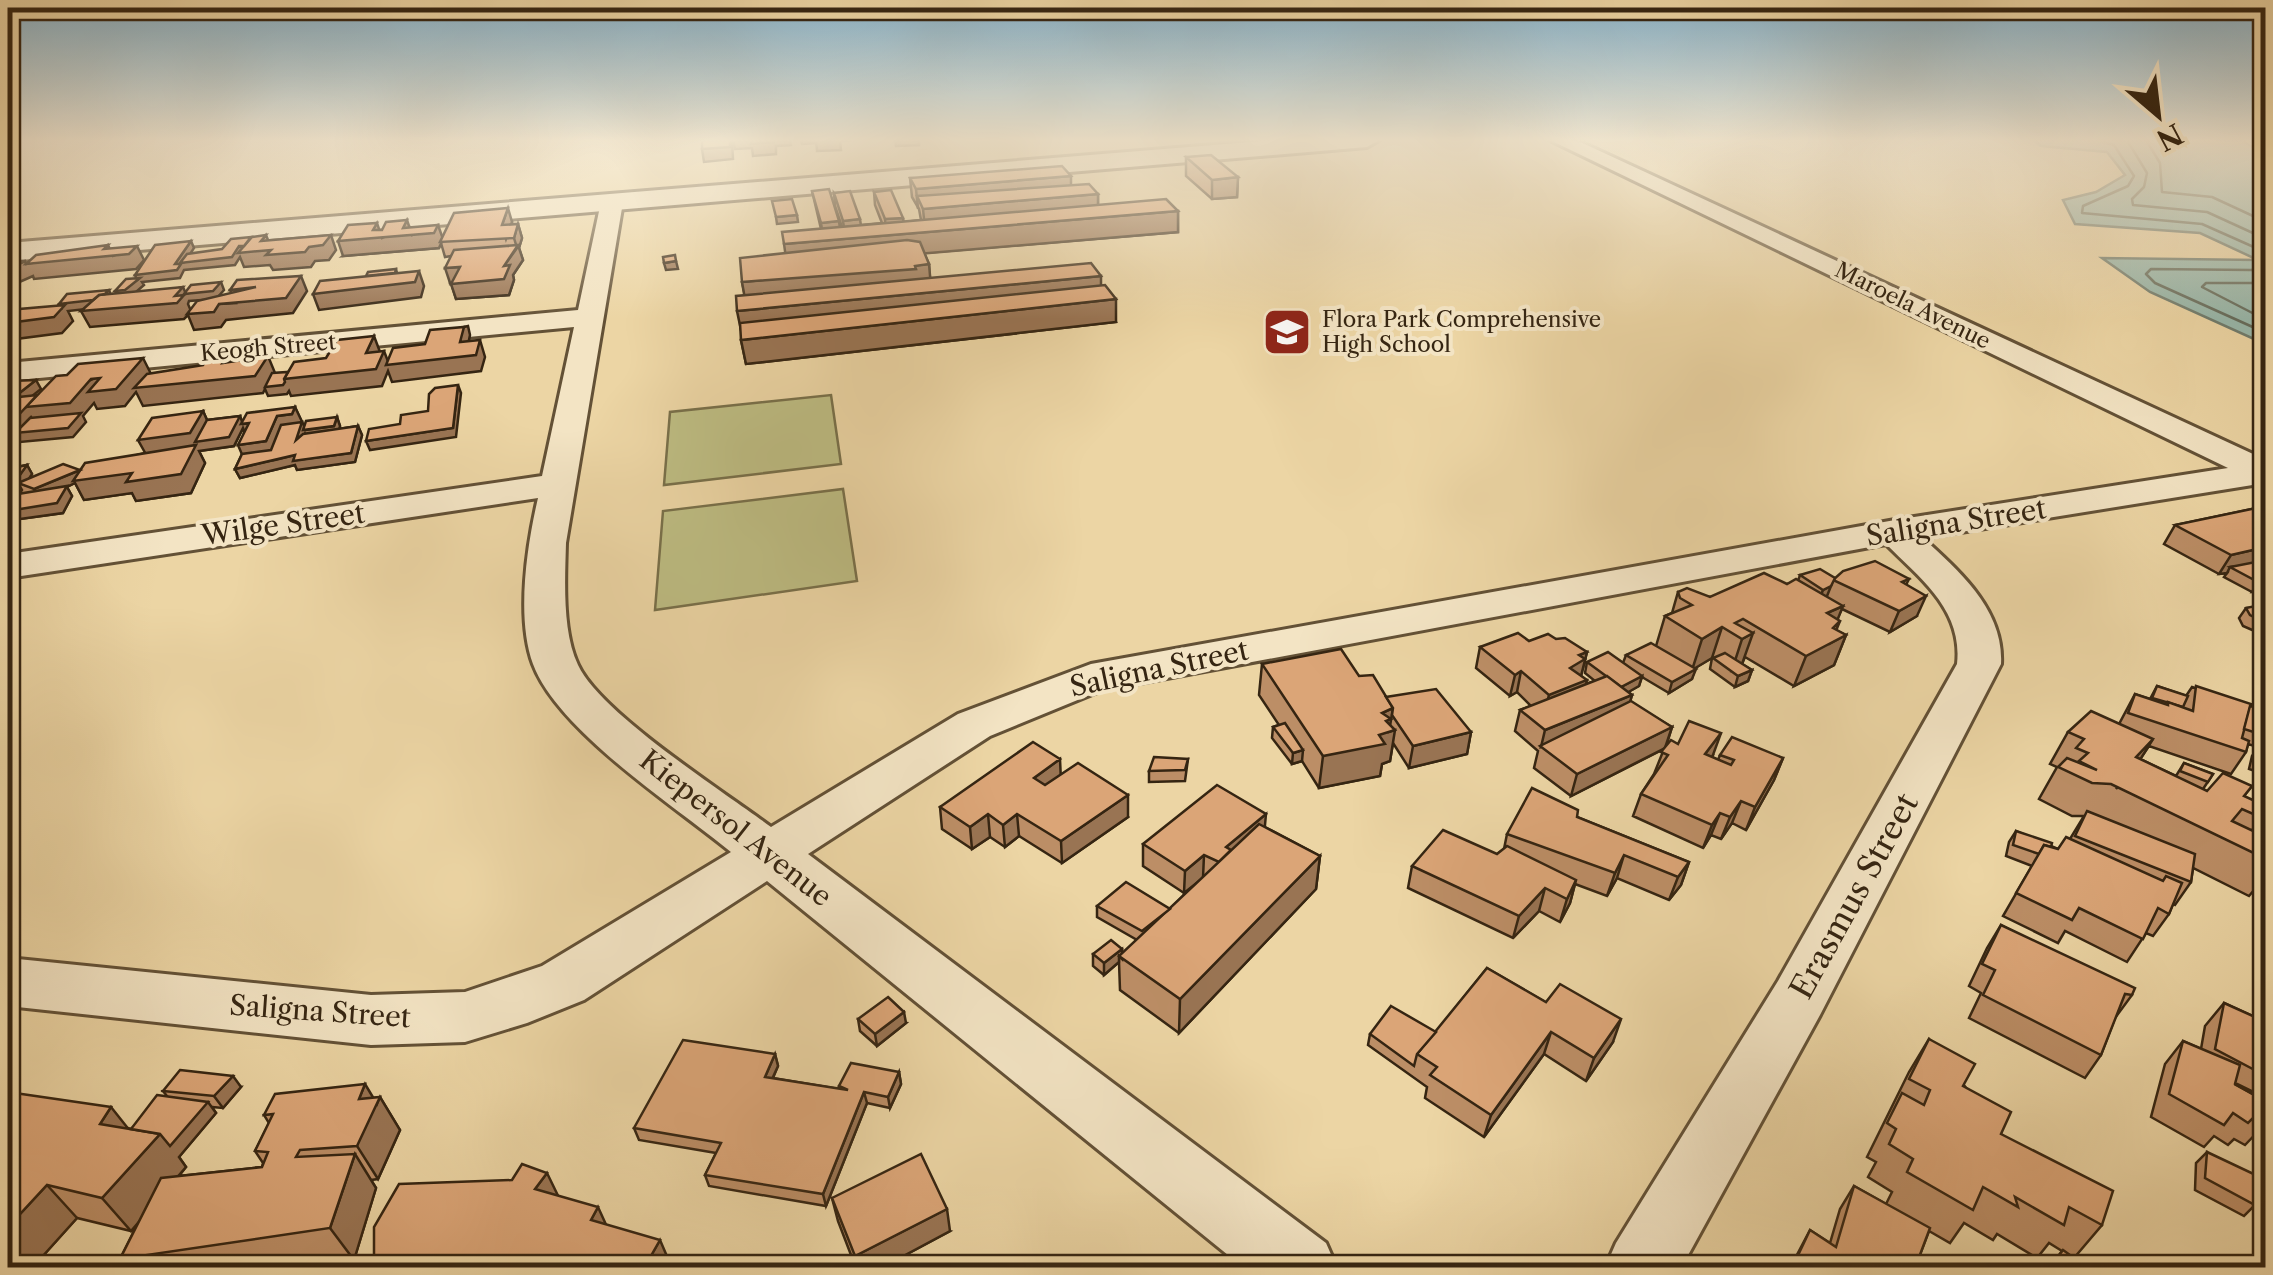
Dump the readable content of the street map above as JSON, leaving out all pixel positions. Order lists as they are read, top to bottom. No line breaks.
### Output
{"streets":{"street":["Maroela Avenue","Keogh Street","Saligna Street","Wilge Street","Kiepersol Avenue","Erasmus Street"]},"crossings":[["Maroela Avenue","Saligna Street"],["Keogh Street","Kiepersol Avenue"],["Saligna Street","Kiepersol Avenue"],["Saligna Street","Erasmus Street"],["Wilge Street","Kiepersol Avenue"]],"places":{"school or university":["Flora Park Comprehensive High School"]},"north":"bottom right"}
